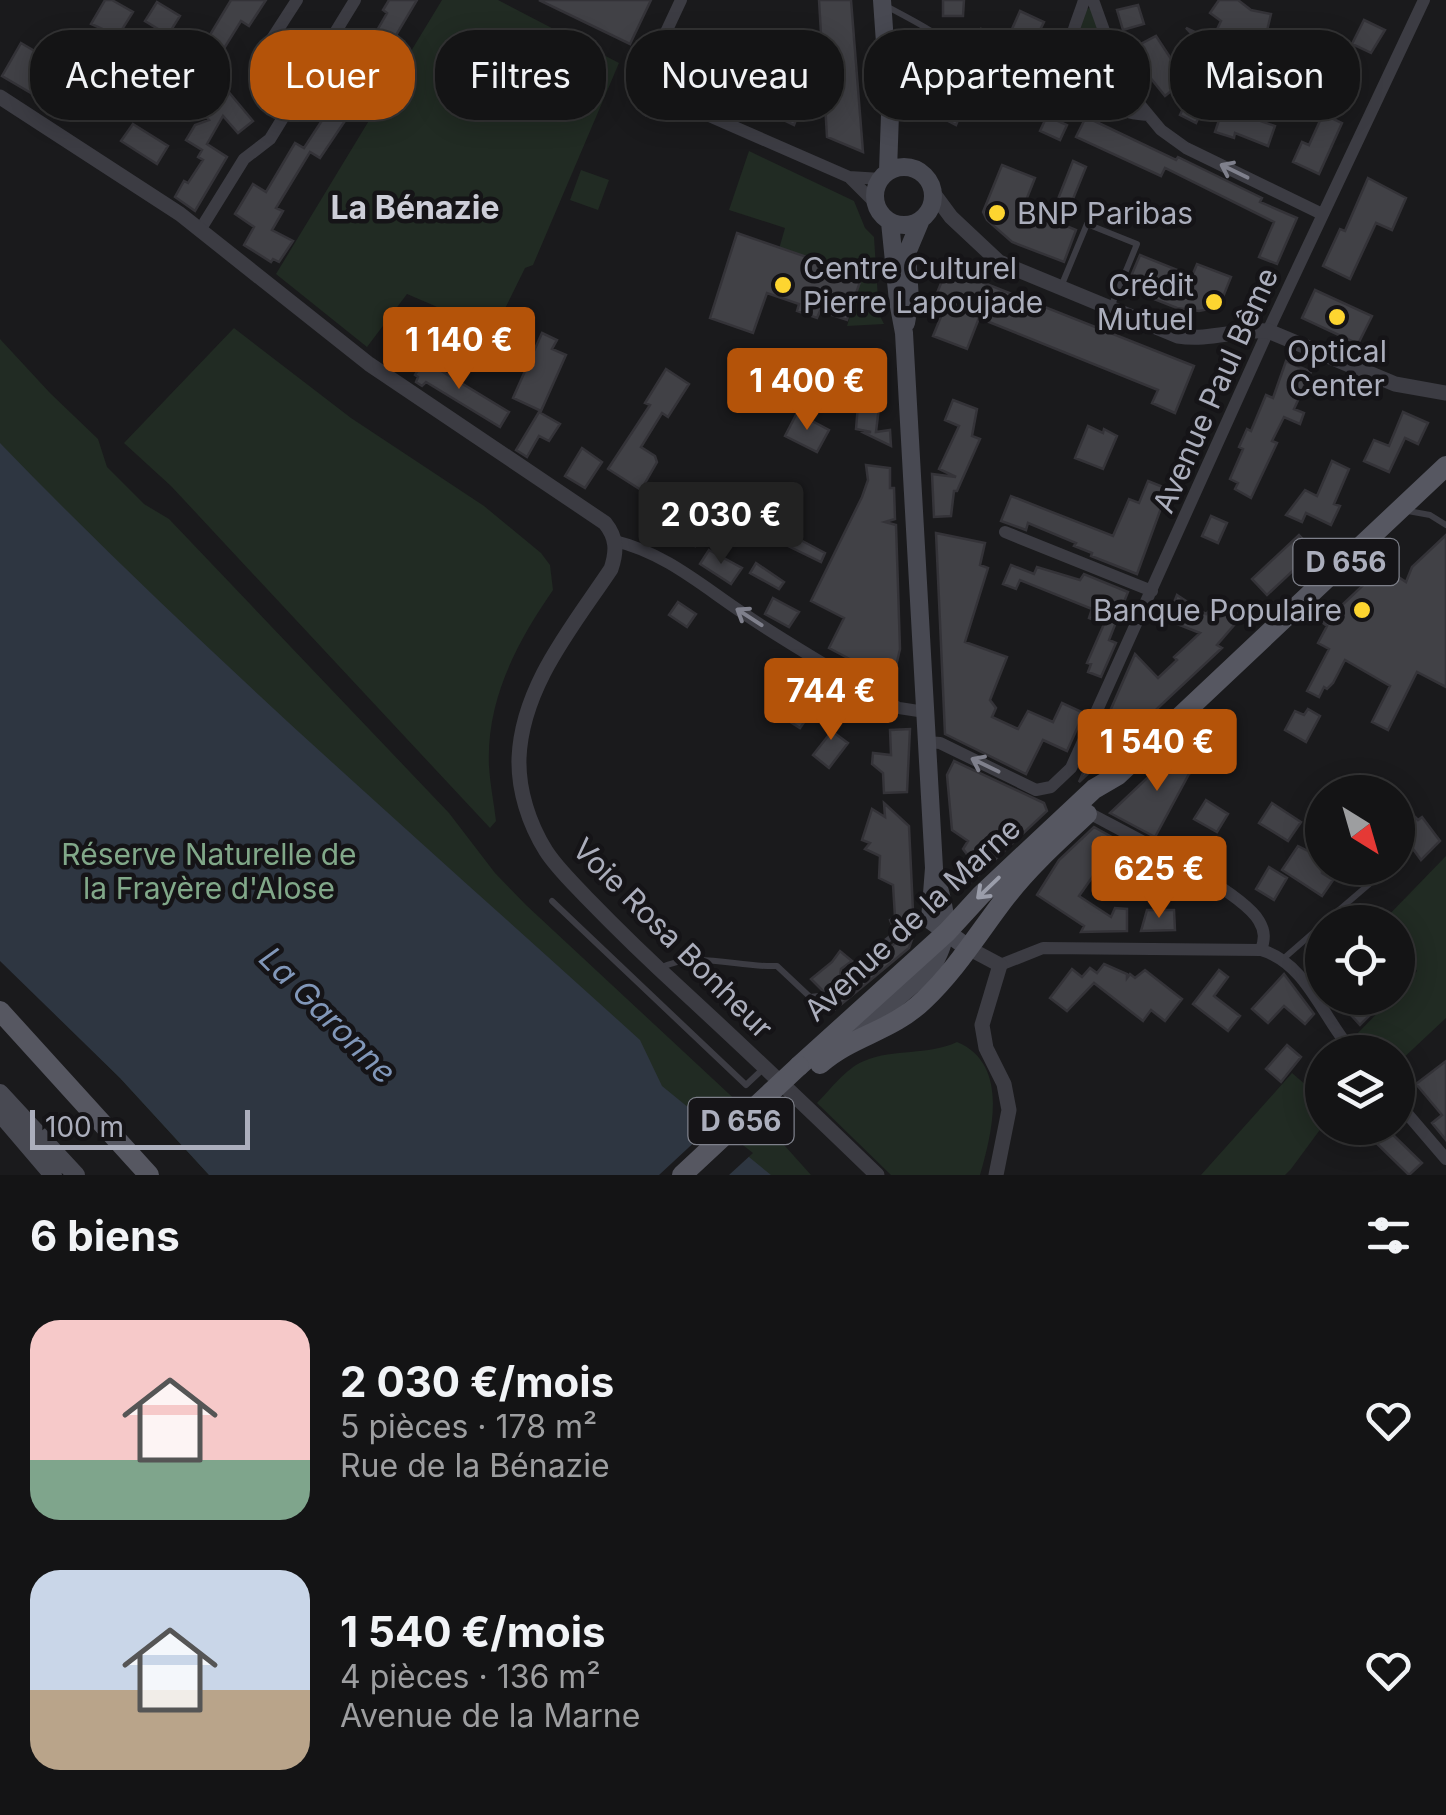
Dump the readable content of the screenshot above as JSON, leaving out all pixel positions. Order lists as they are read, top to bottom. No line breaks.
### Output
{"streets":{"main road":["D 656","Avenue de la Marne"],"street":["Avenue Paul Bême","Voie Rosa Bonheur"]},"crossings":[["D 656","Avenue de la Marne"]],"districts":["La Bénazie"],"water":["La Garonne"],"parks":["Réserve Naturelle de la Frayère d'Alose"],"places":["BNP Paribas","Centre Culturel Pierre Lapoujade","Crédit Mutuel","Optical Center","Banque Populaire"],"scale_bar":"100 m","north":"bottom right","page":{"chip":["Acheter","Louer","Filtres","Nouveau","Appartement","Maison"],"price":["1 140 €","1 400 €","2 030 €","744 €","1 540 €","625 €"],"scale":"100 m","heading":"6 biens","list":[{"name":"2 030 €/mois","note":"5 pièces · 178 m² · Rue de la Bénazie"},{"name":"1 540 €/mois","note":"4 pièces · 136 m² · Avenue de la Marne"}]}}
